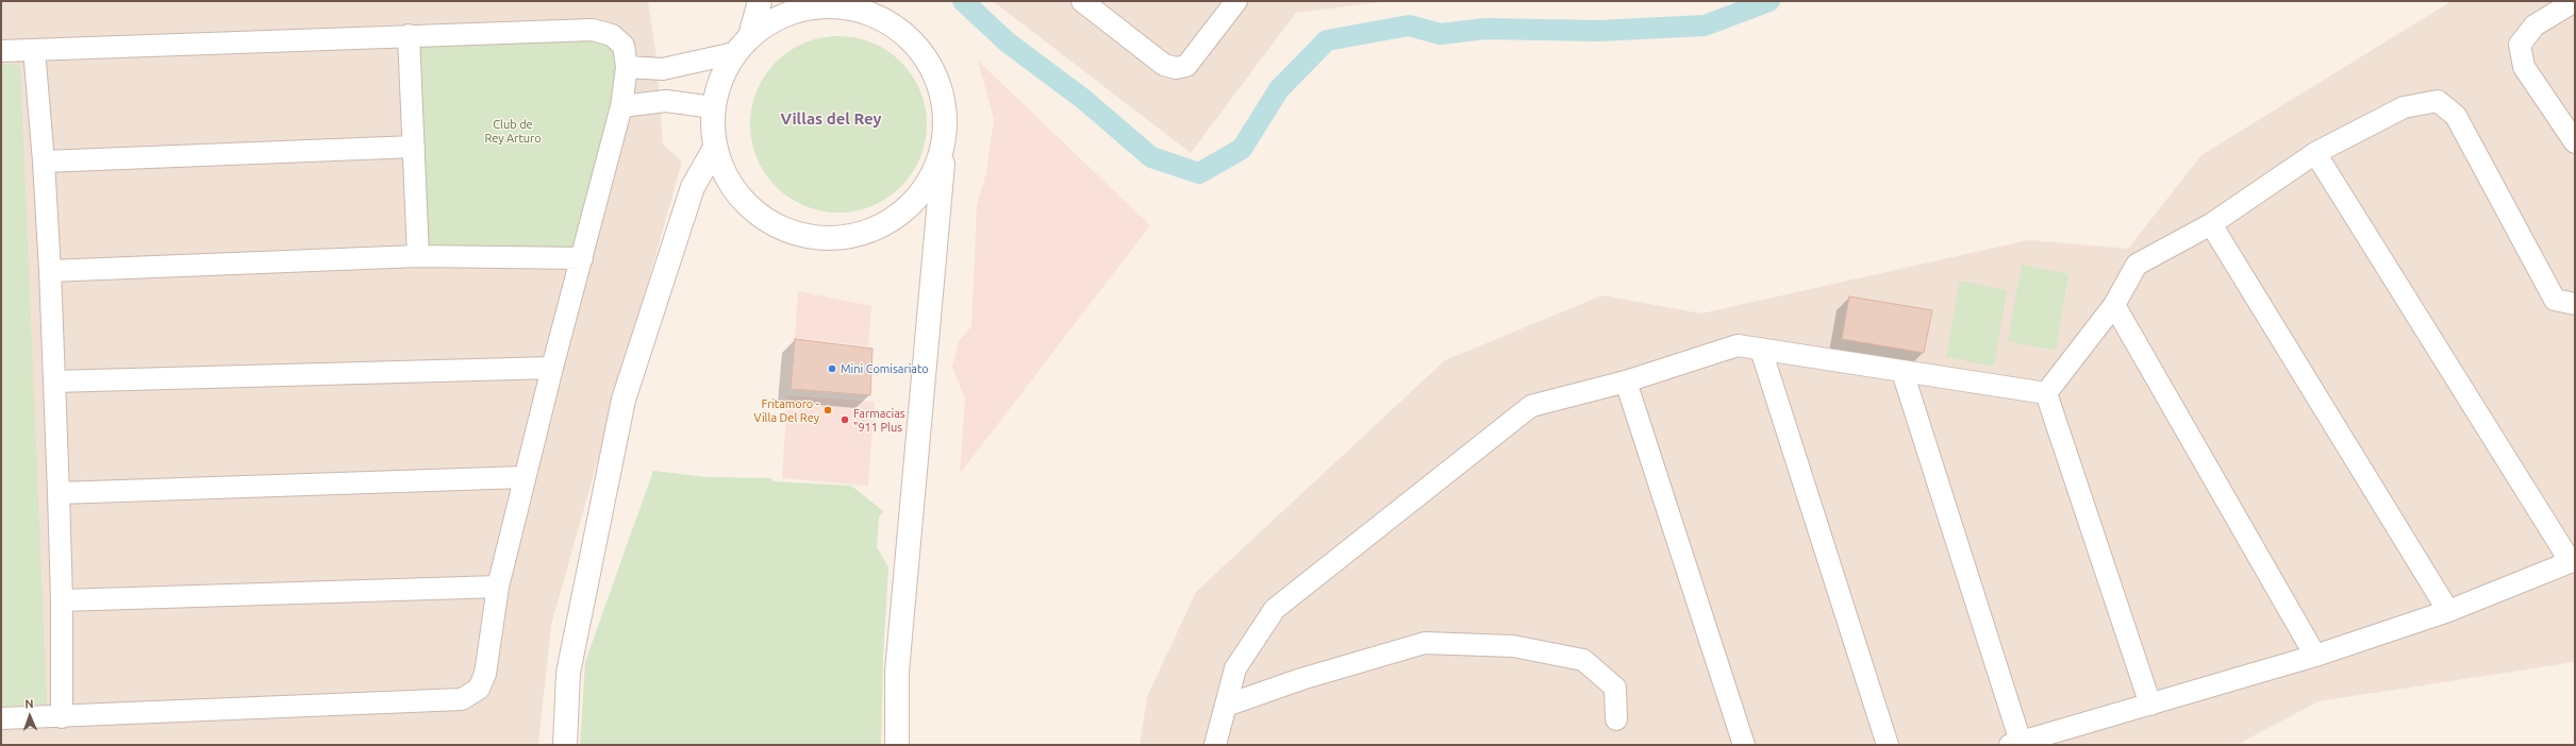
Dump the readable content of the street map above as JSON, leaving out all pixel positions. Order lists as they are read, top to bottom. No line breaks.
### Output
{"districts":["Villas del Rey"],"parks":["Club de Rey Arturo"],"places":["Mini Comisariato","Fritamoro - Villa Del Rey","Farmacias \"911 Plus"],"north":"top"}
